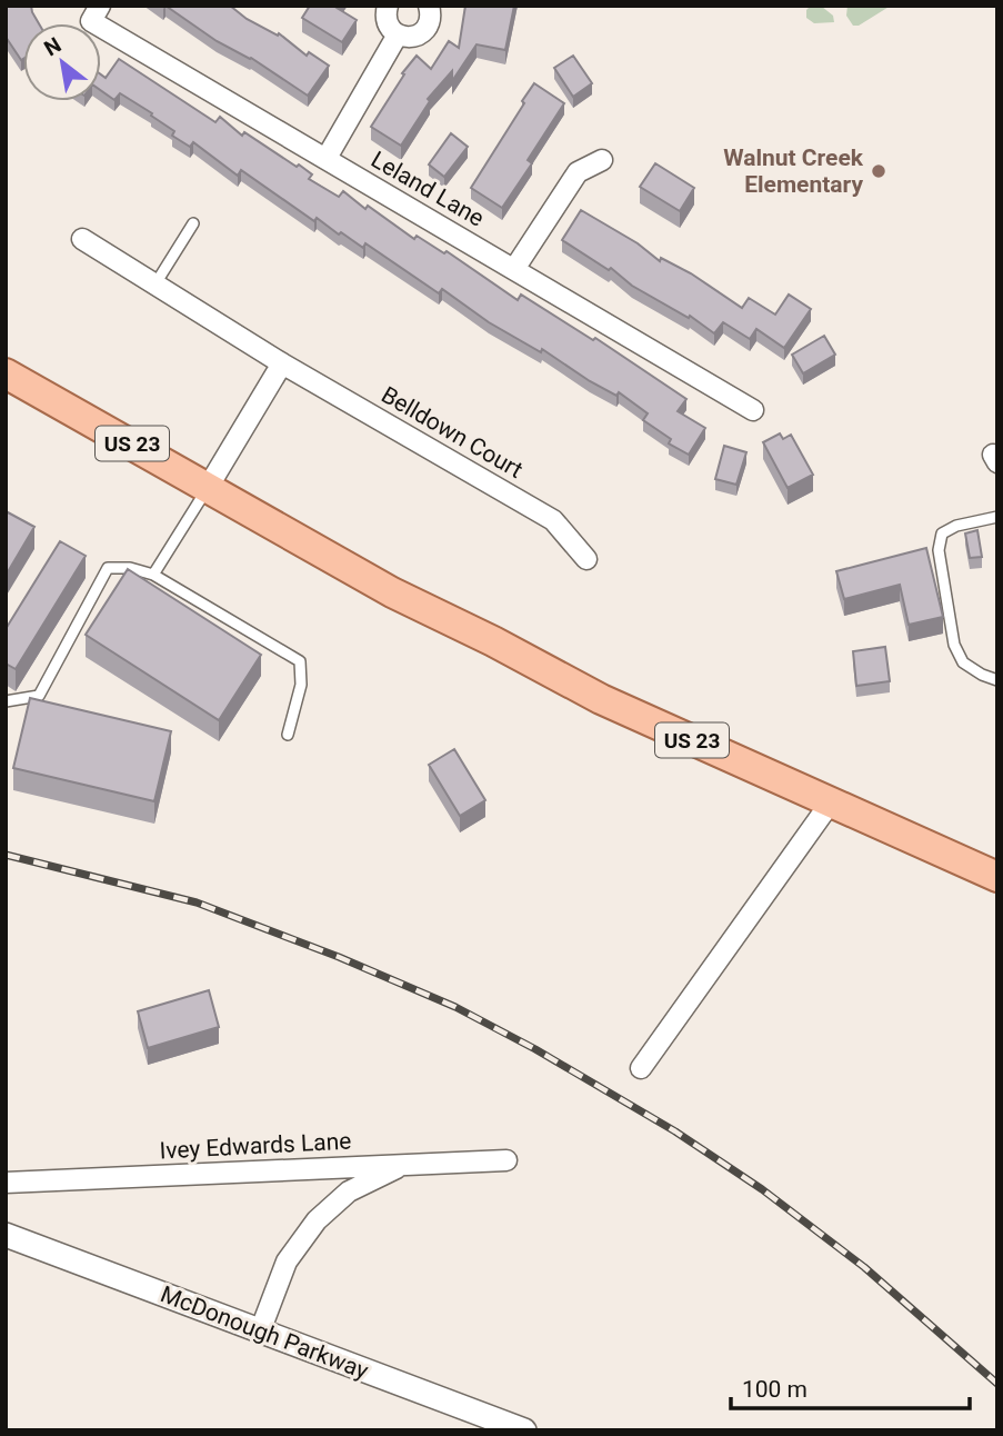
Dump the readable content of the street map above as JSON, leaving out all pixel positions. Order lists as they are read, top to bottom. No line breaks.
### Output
{"streets":{"main road":["US 23"],"street":["Leland Lane","Belldown Court","Ivey Edwards Lane","McDonough Parkway"]},"places":["Walnut Creek Elementary"],"scale_bar":"100 m","north":"top left"}
